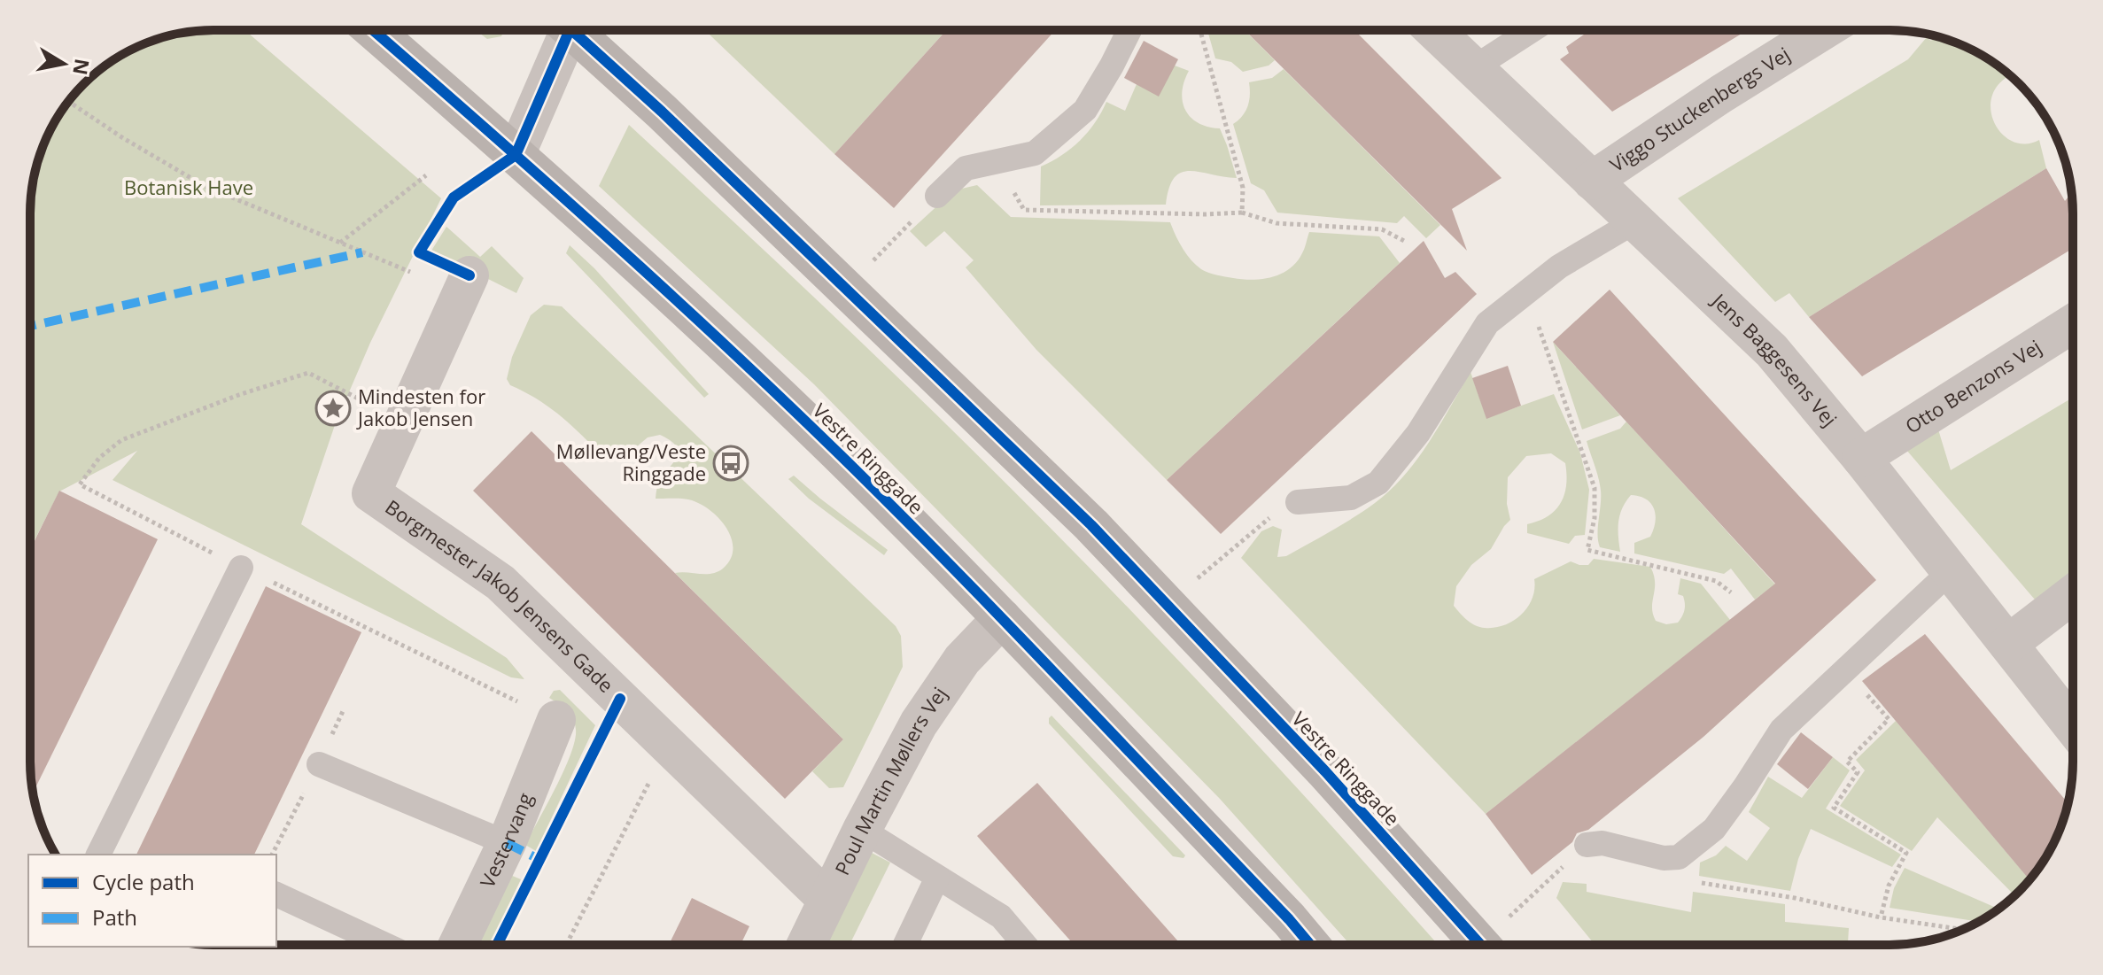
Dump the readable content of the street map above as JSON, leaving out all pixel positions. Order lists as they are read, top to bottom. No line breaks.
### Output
{"streets":{"main road":["Vestre Ringgade"],"street":["Viggo Stuckenbergs Vej","Jens Baggesens Vej","Otto Benzons Vej","Borgmester Jakob Jensens Gade","Poul Martin Møllers Vej","Vestervang"]},"crossings":[["Viggo Stuckenbergs Vej","Jens Baggesens Vej"],["Jens Baggesens Vej","Otto Benzons Vej"],["Vestre Ringgade","Poul Martin Møllers Vej"],["Borgmester Jakob Jensens Gade","Poul Martin Møllers Vej"]],"parks":["Botanisk Have"],"places":{"place":["Mindesten for Jakob Jensen"],"bus stop":["Møllevang/Veste Ringgade"]},"legend":["Cycle path","Path"],"north":"right"}
